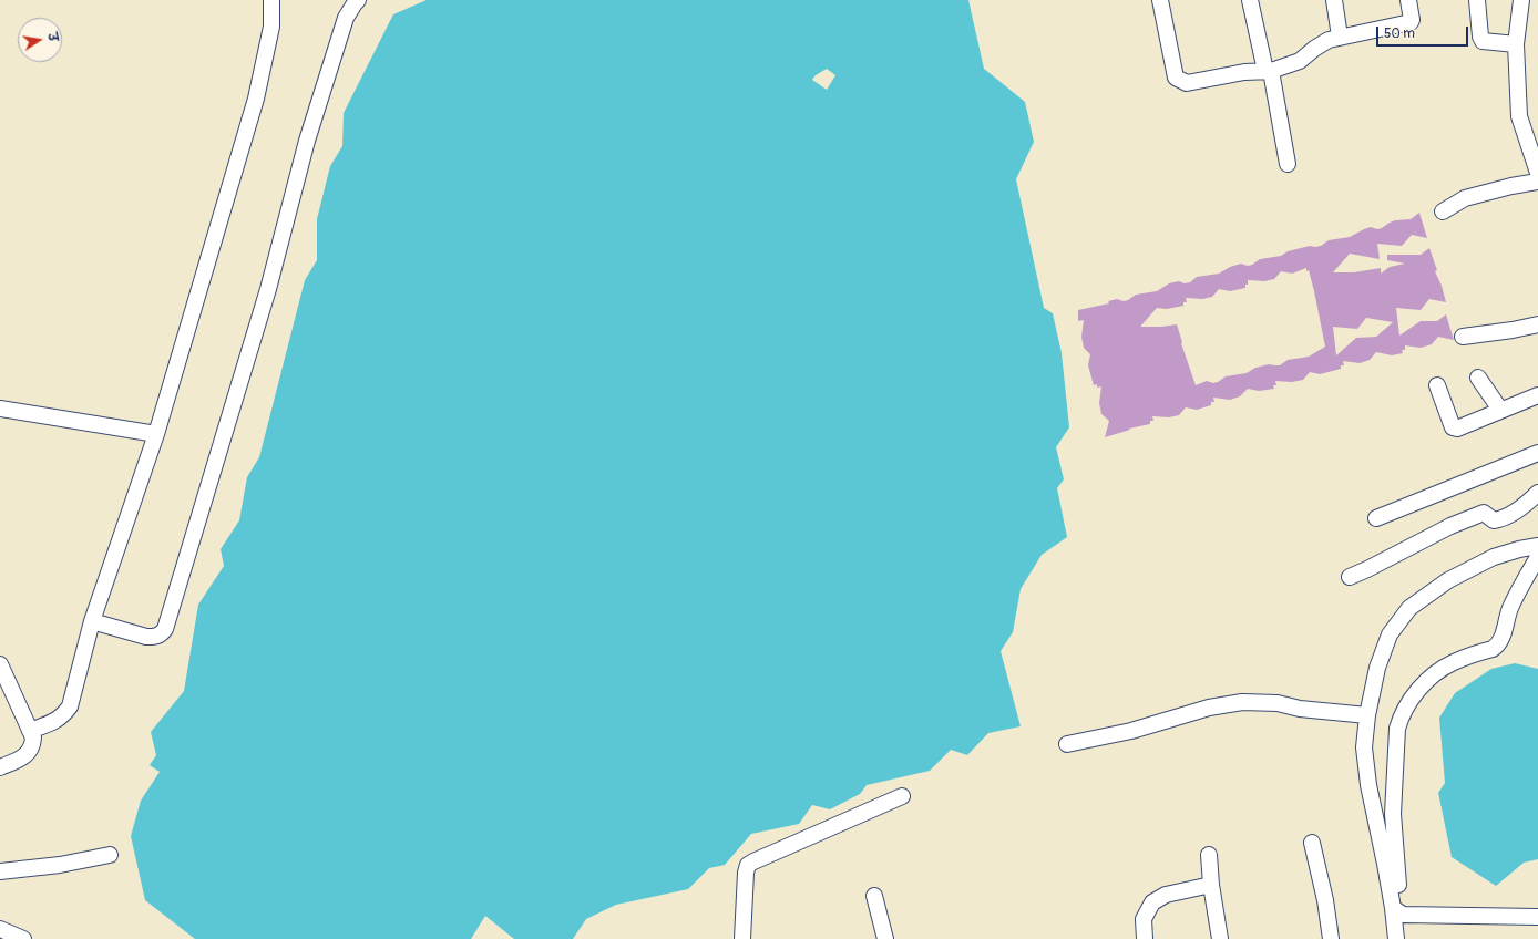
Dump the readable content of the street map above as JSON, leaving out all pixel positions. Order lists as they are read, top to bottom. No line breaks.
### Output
{"scale_bar":"50 m","north":"right"}
